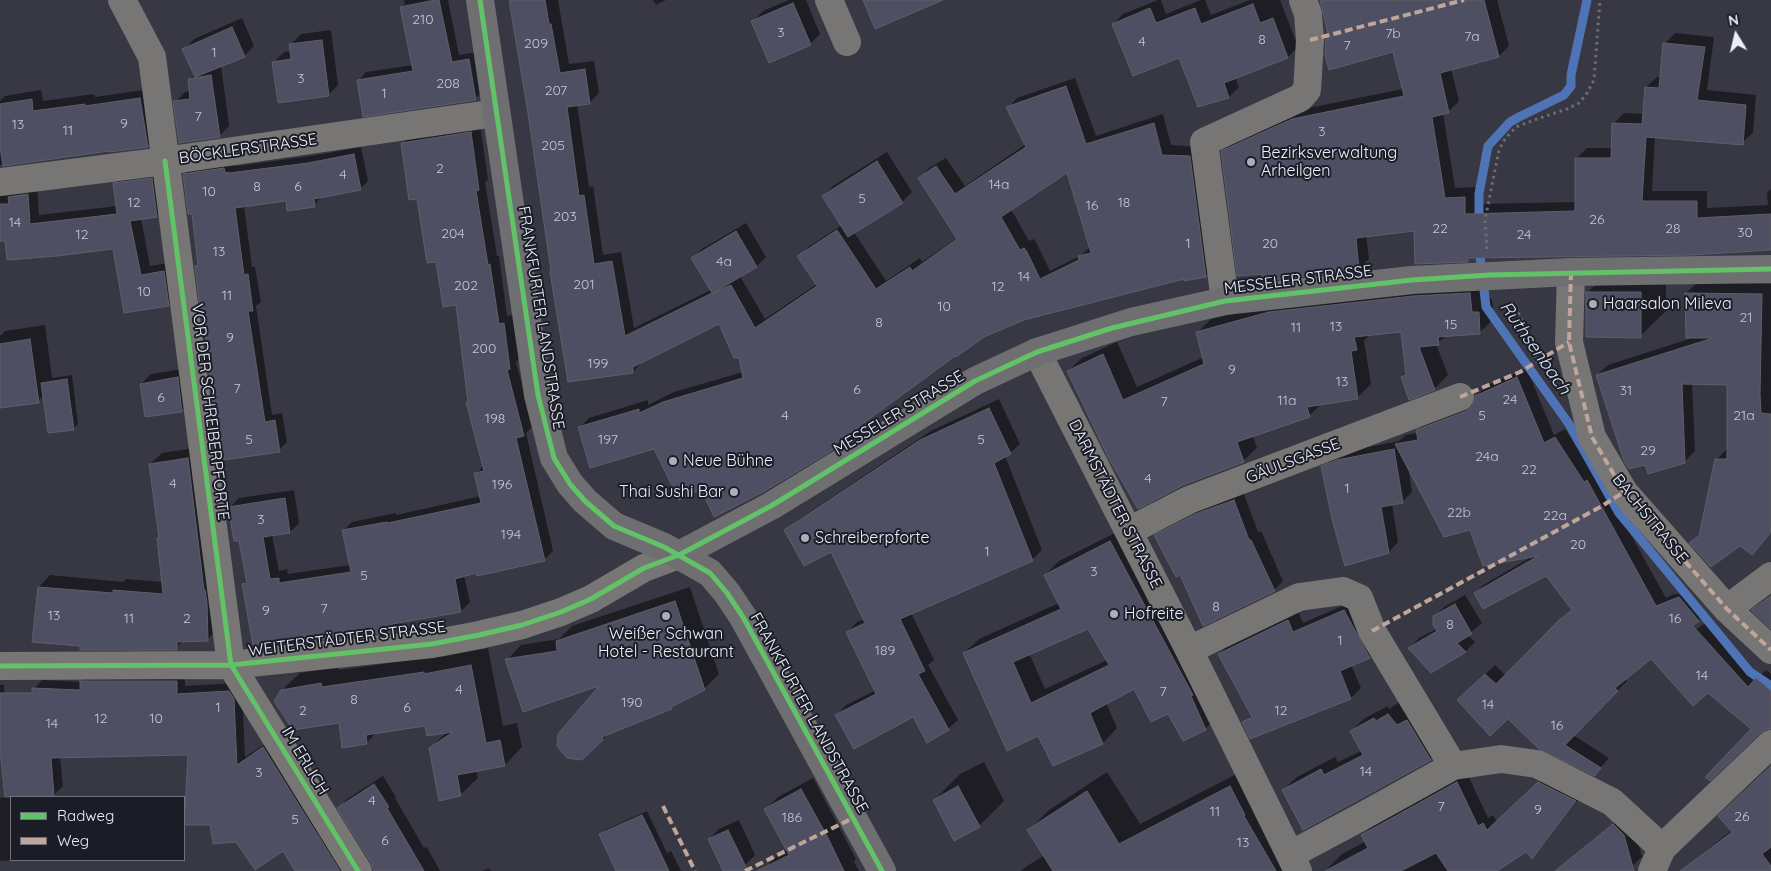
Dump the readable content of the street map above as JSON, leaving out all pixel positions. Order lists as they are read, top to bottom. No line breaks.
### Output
{"streets":{"street":["BÖCKLERSTRASSE","MESSELER STRASSE","FRANKFURTER LANDSTRASSE","VOR DER SCHREIBERPFORTE","GÄULSGASSE","DARMSTÄDTER STRASSE","BACHSTRASSE","WEITERSTÄDTER STRASSE","IM ERLICH"]},"crossings":[["BÖCKLERSTRASSE","FRANKFURTER LANDSTRASSE"],["BÖCKLERSTRASSE","VOR DER SCHREIBERPFORTE"],["MESSELER STRASSE","FRANKFURTER LANDSTRASSE"],["MESSELER STRASSE","DARMSTÄDTER STRASSE"],["MESSELER STRASSE","BACHSTRASSE"],["MESSELER STRASSE","WEITERSTÄDTER STRASSE"],["FRANKFURTER LANDSTRASSE","WEITERSTÄDTER STRASSE"],["VOR DER SCHREIBERPFORTE","WEITERSTÄDTER STRASSE"],["VOR DER SCHREIBERPFORTE","IM ERLICH"],["GÄULSGASSE","DARMSTÄDTER STRASSE"],["WEITERSTÄDTER STRASSE","IM ERLICH"]],"water":["Ruthsenbach"],"places":["Bezirksverwaltung Arheilgen","Haarsalon Mileva","Neue Bühne","Thai Sushi Bar","Schreiberpforte","Hofreite","Weißer Schwan Hotel - Restaurant"],"house_numbers":["210","3","7b","7a","8","4","209","7","1","3","208","207","1","7","9","13","11","3","205","2","4","14a","8","6","10","5","12","18","16","203","26","14","22","28","30","204","12","24","1","20","13","4a","14","201","202","12","10","11","10","21","8","15","13","11","9","200","199","9","13","7","6","31","6","24","11a","7","4","5","21a","198","5","197","5","29","24a","22","4","4","196","1","22b","22a","3","194","20","1","3","5","8","7","9","13","11","2","16","8","1","189","14","4","7","8","190","14","1","6","2","12","12","10","14","16","14","3","4","7","9","11","26","186","5","6","13"],"legend":["Radweg","Weg"],"north":"top"}
